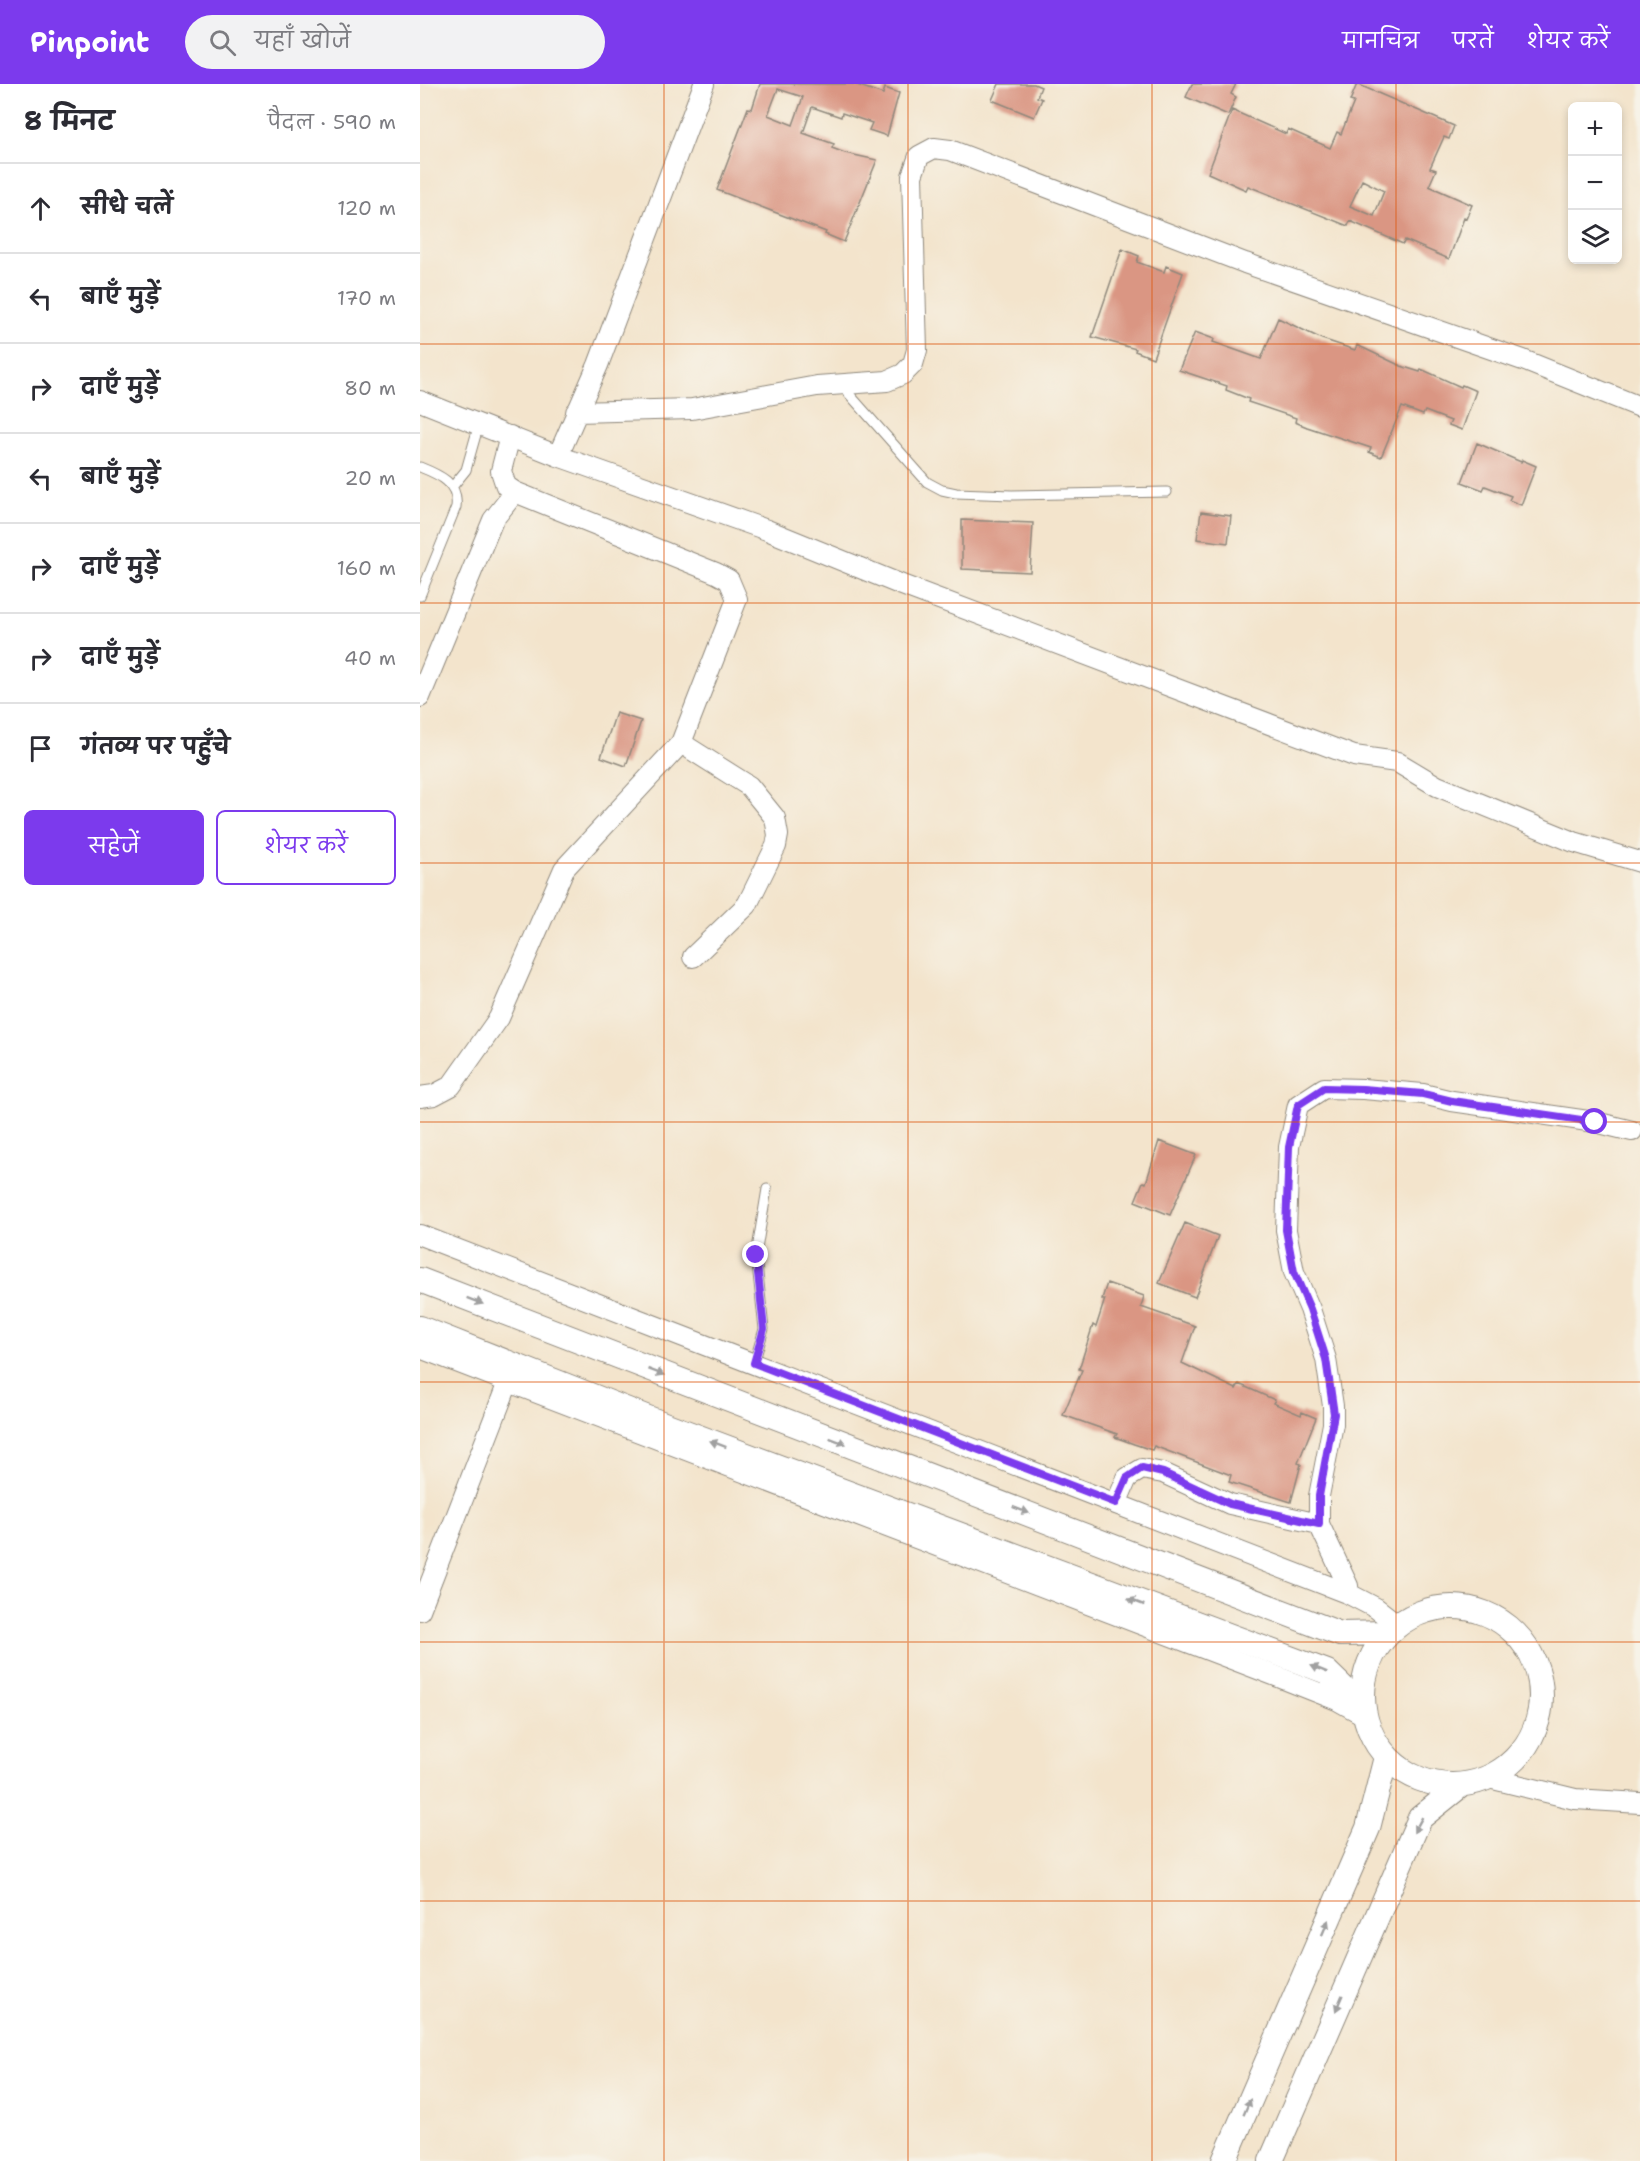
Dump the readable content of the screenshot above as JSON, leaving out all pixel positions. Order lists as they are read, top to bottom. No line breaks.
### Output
{"page":{"header":"Pinpoint","search":"यहाँ खोजें","nav":["मानचित्र","परतें","शेयर करें"],"heading":["8 मिनट","पैदल · 590 m"],"map_buttons":["+","−"],"list":[["सीधे चलें","120 m"],["बाएँ मुड़ें","170 m"],["दाएँ मुड़ें","80 m"],["बाएँ मुड़ें","20 m"],["दाएँ मुड़ें","160 m"],["दाएँ मुड़ें","40 m"],"गंतव्य पर पहुँचे"],"buttons":["सहेजें","शेयर करें"]}}
